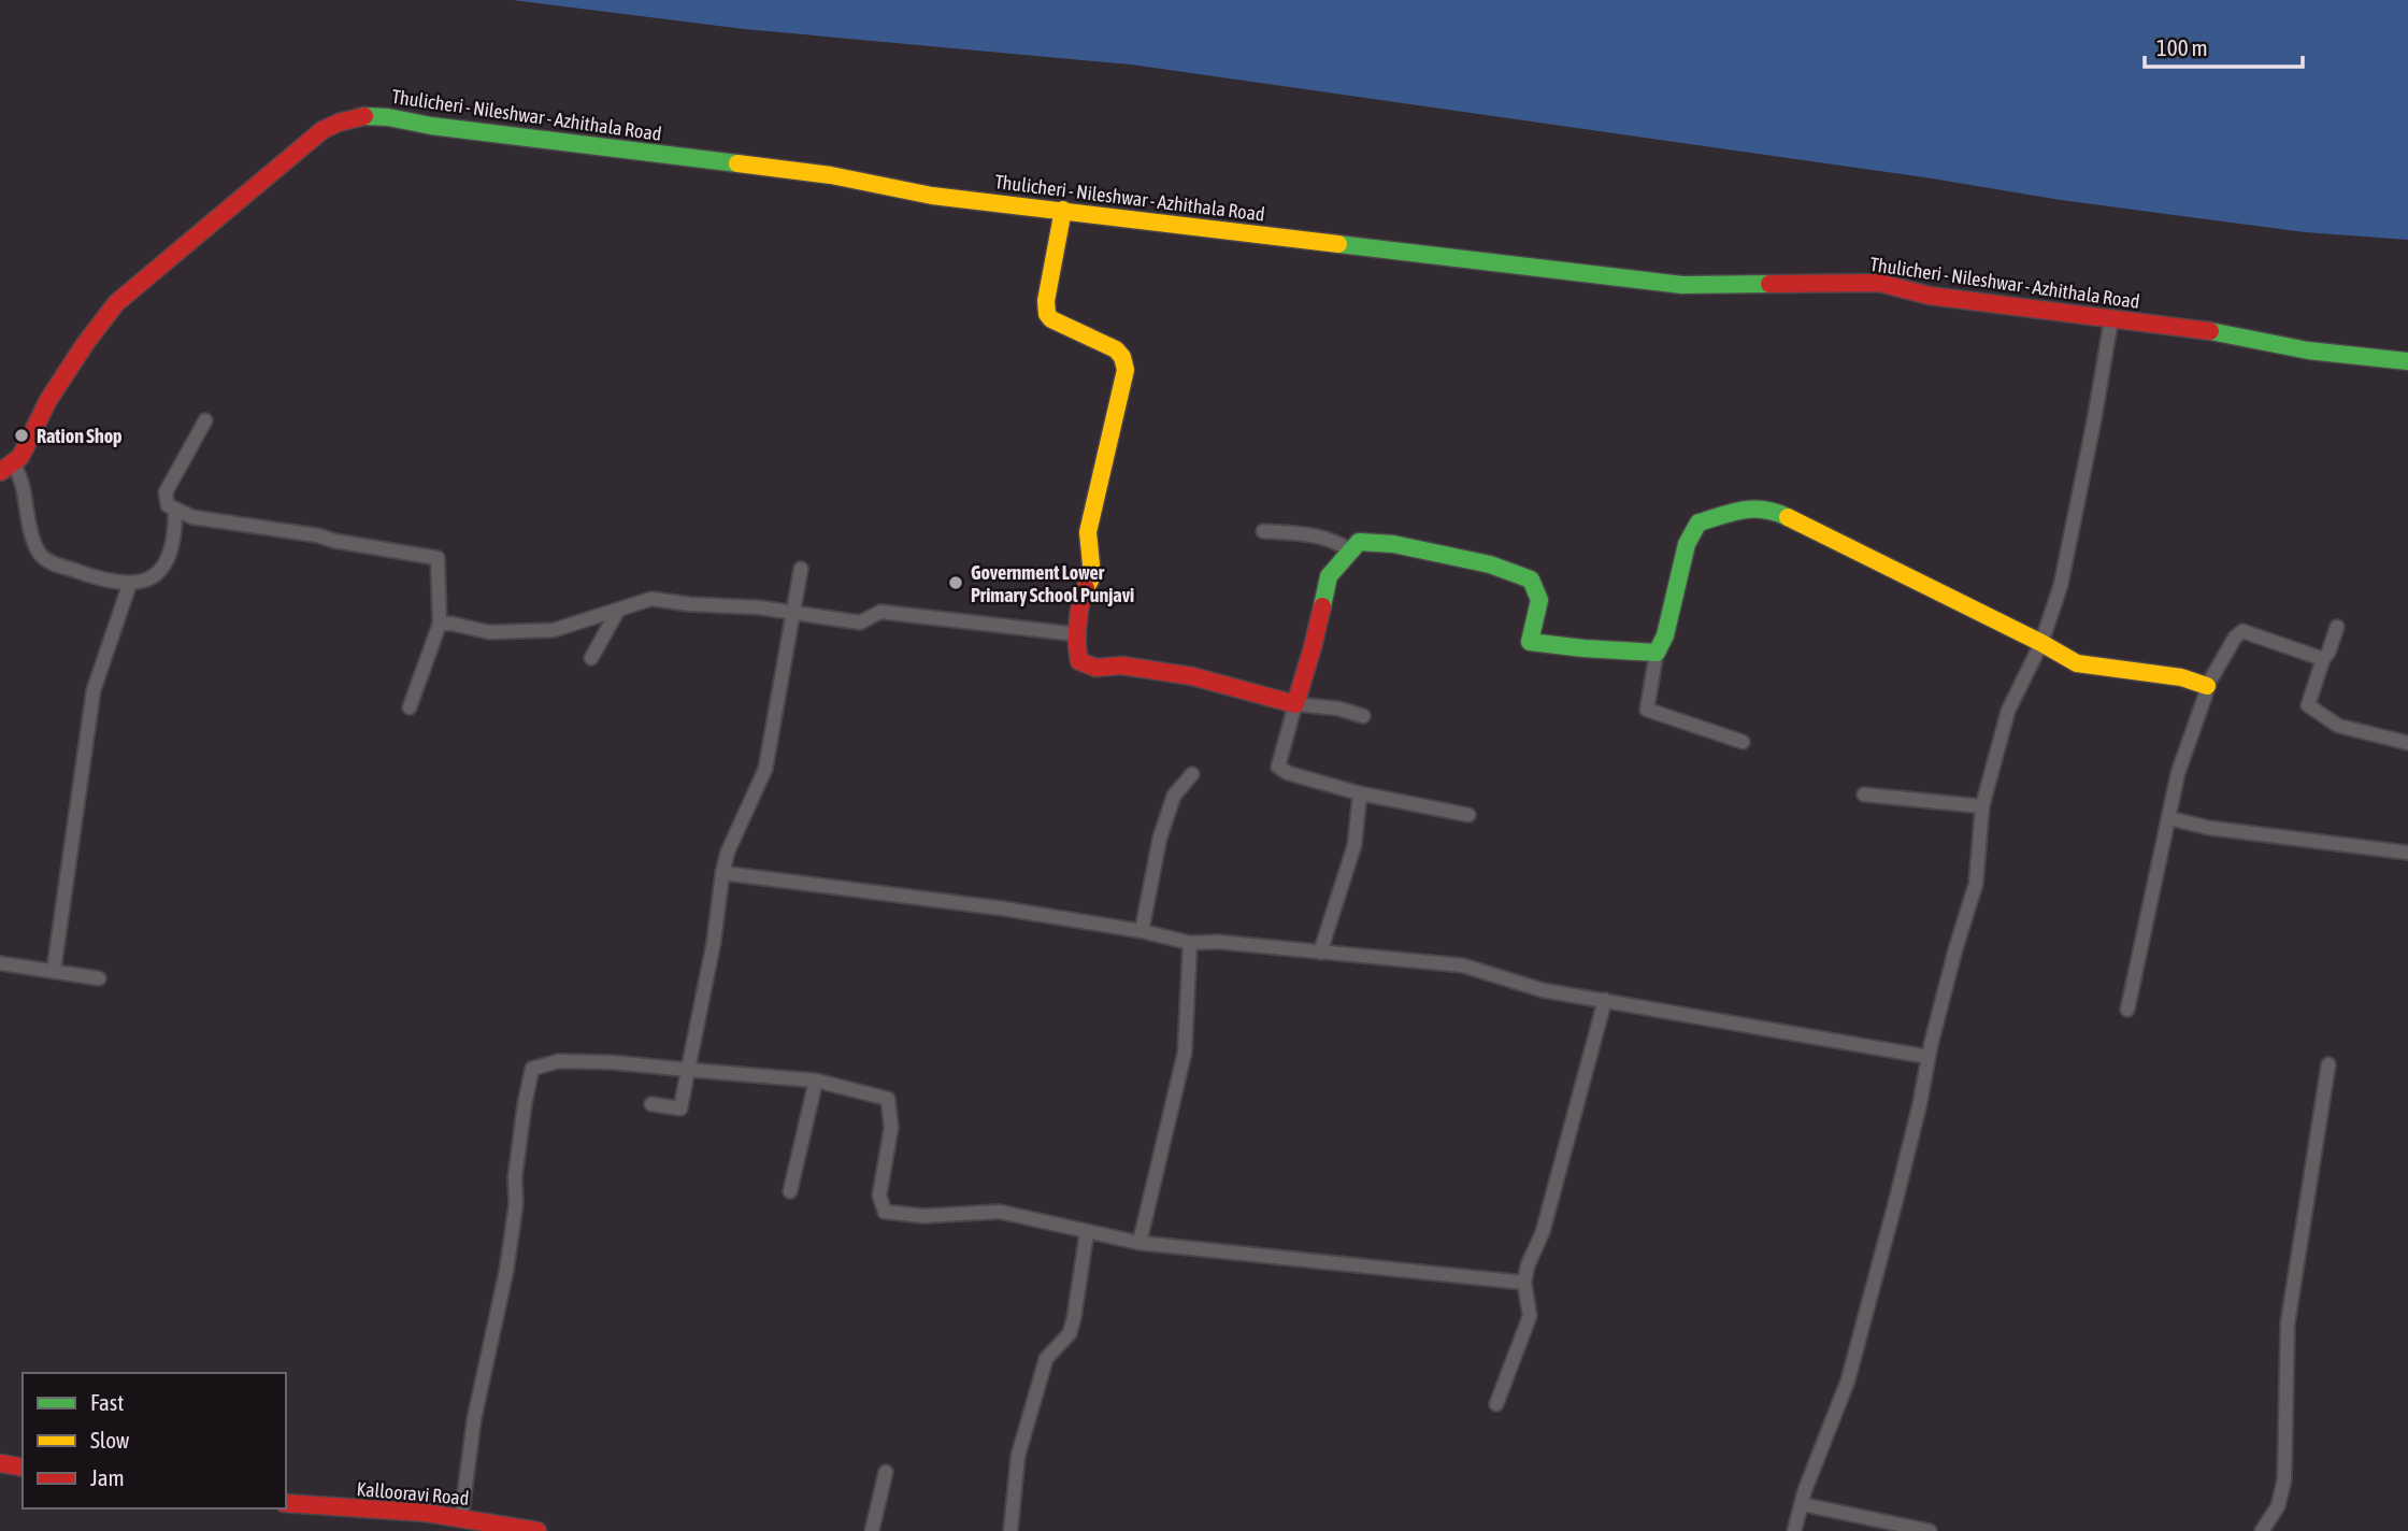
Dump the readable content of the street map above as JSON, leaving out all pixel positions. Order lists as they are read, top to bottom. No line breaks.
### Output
{"streets":{"main road":["Thulicheri - Nileshwar - Azhithala Road","Kallooravi Road"]},"places":["Ration Shop","Government Lower Primary School Punjavi"],"legend":["Fast","Slow","Jam"],"scale_bar":"100 m"}
